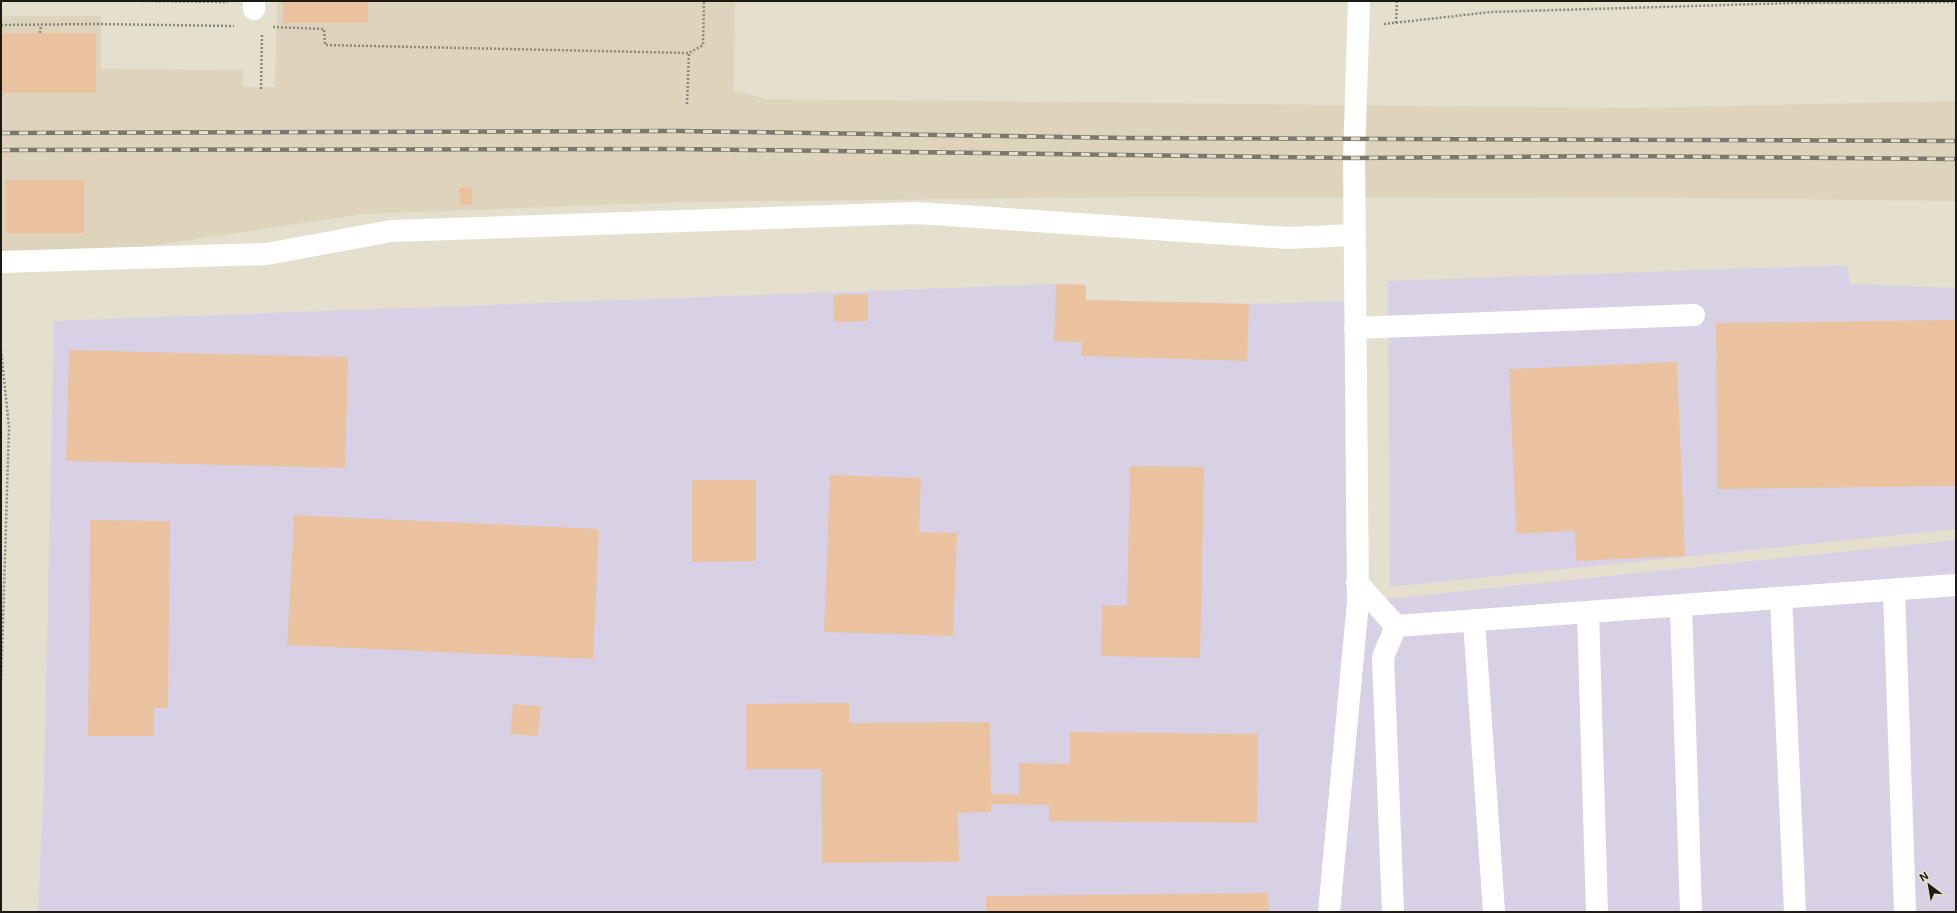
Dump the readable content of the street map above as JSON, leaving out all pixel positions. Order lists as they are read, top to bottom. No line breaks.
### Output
{"north":"top left"}
